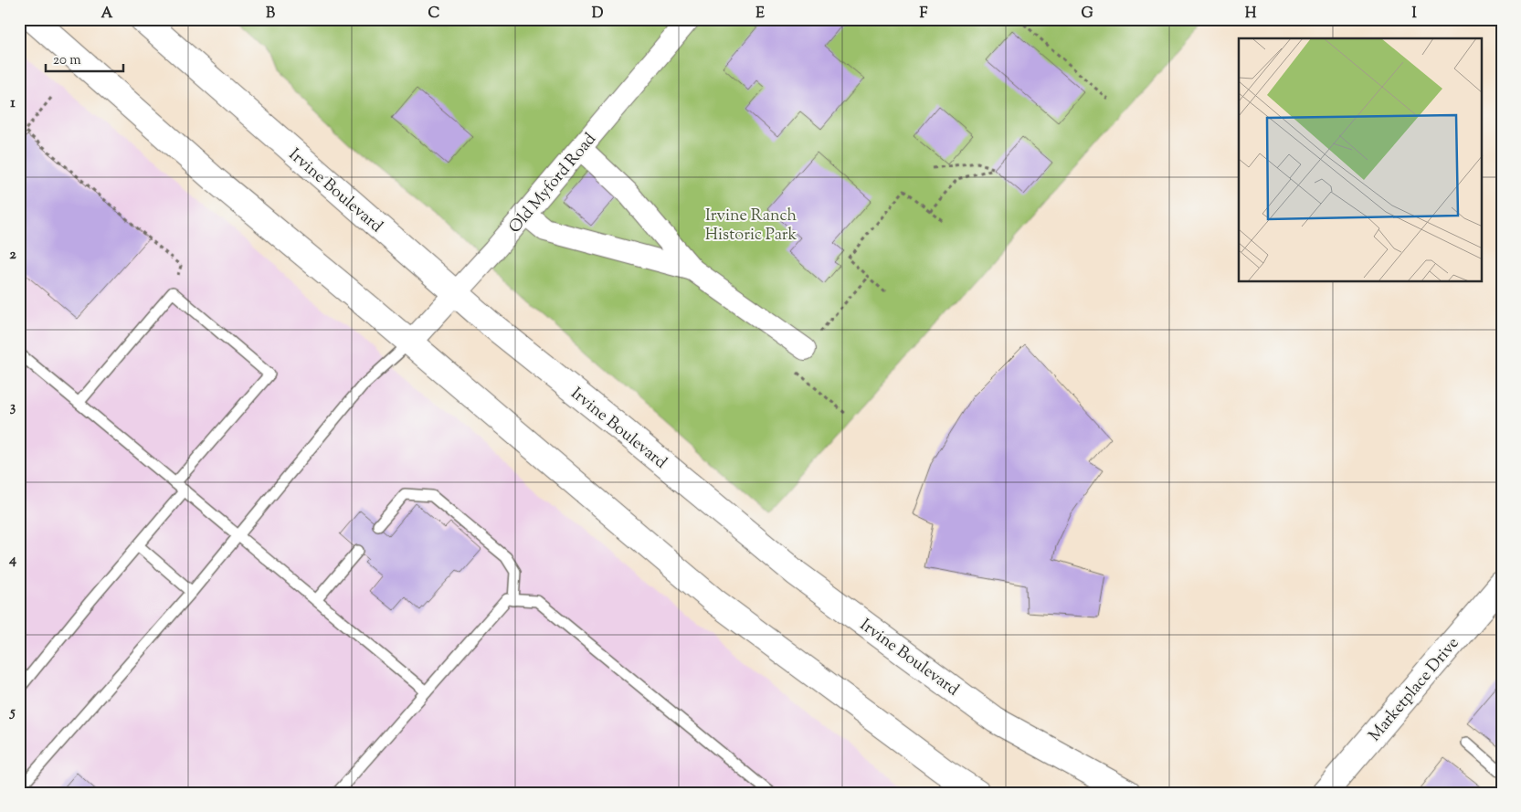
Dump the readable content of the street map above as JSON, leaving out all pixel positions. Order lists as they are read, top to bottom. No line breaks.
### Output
{"streets":{"main road":["Irvine Boulevard","Marketplace Drive"],"street":["Old Myford Road"]},"crossings":[["Old Myford Road","Irvine Boulevard"]],"parks":["Irvine Ranch Historic Park"],"scale_bar":"20 m","grid":{"columns":["A","B","C","D","E","F","G","H","I"],"rows":["1","2","3","4","5"]}}
